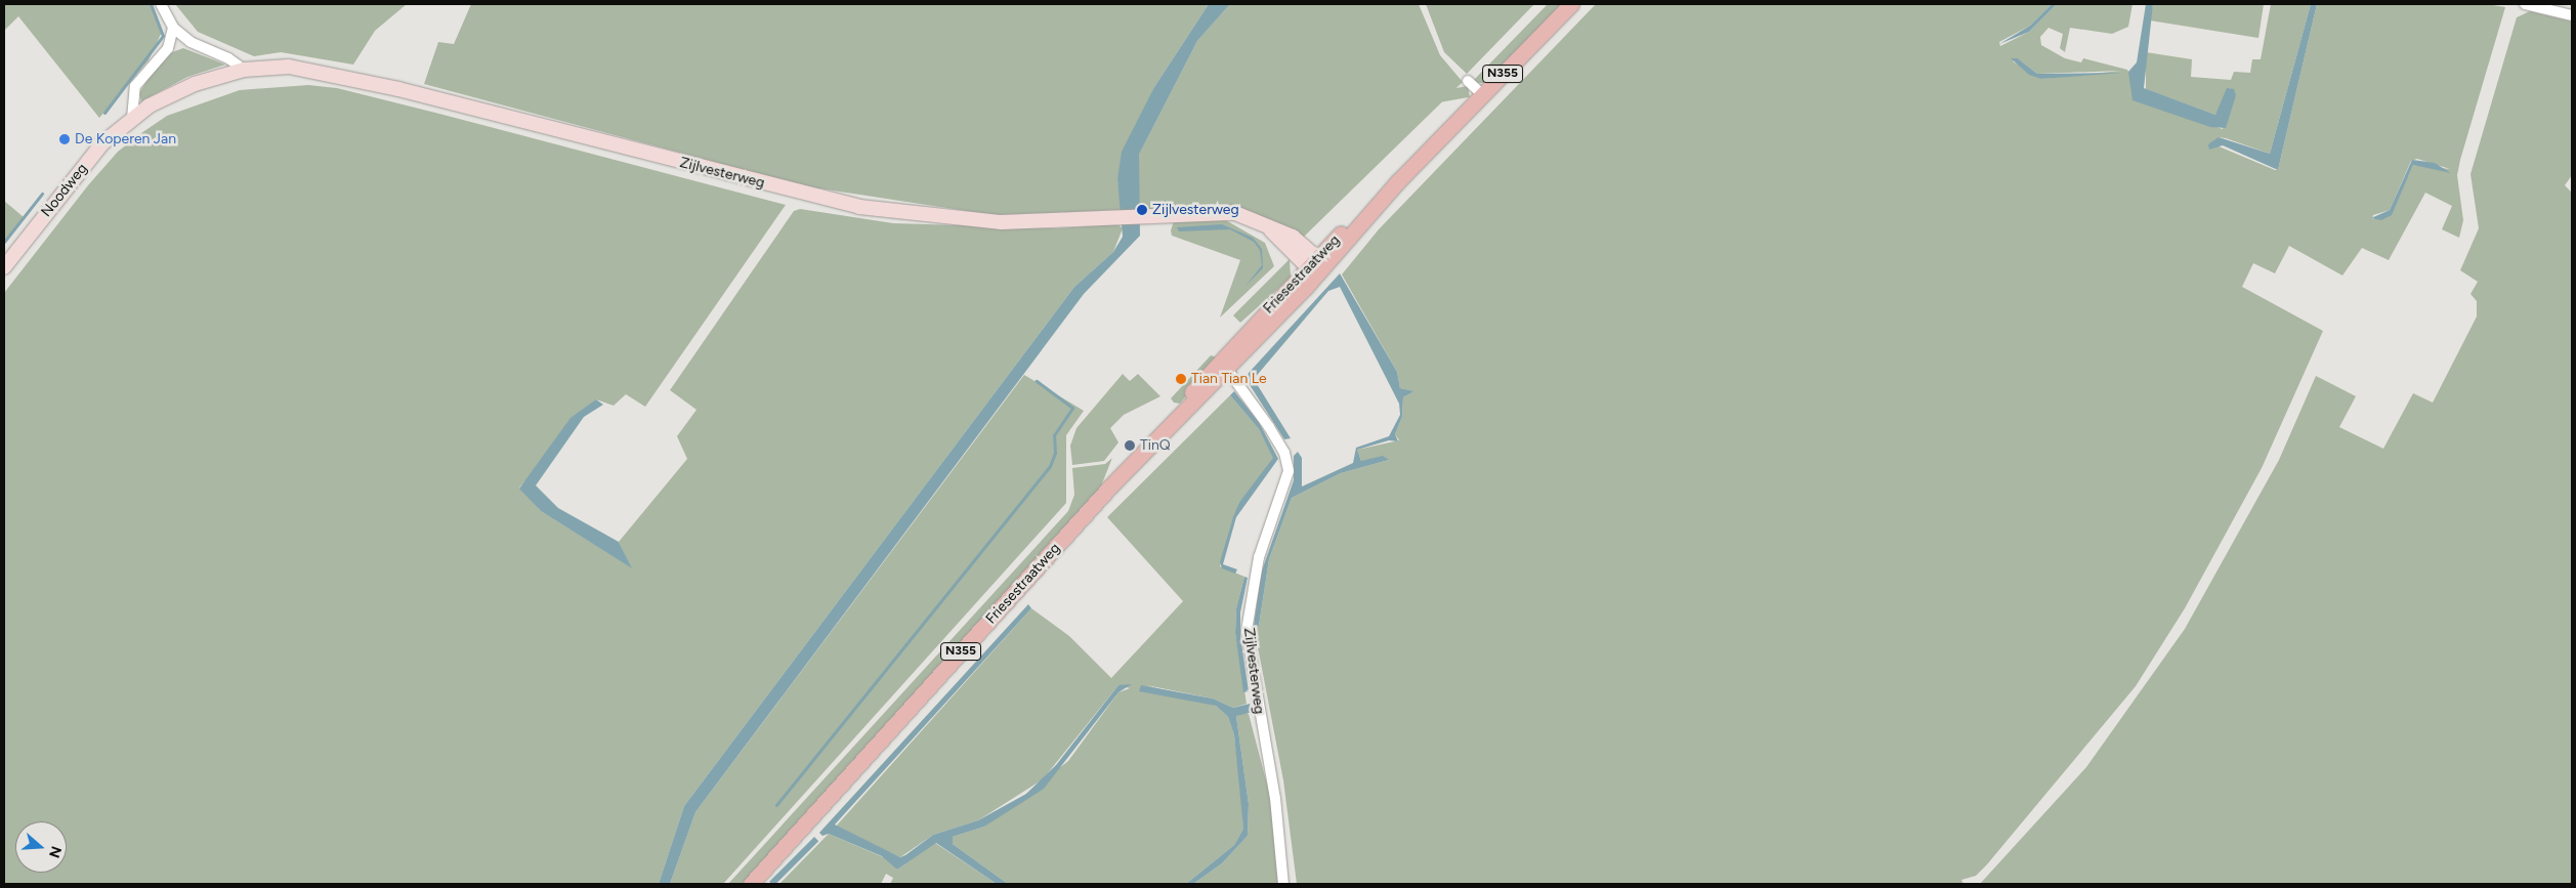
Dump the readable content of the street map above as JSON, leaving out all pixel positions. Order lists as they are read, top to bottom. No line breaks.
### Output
{"streets":{"main road":["N355","Zijlvesterweg","Noodweg","Friesestraatweg"]},"crossings":[["Zijlvesterweg","Noodweg"],["Zijlvesterweg","Friesestraatweg"]],"places":["De Koperen Jan","Zijlvesterweg","Tian Tian Le","TinQ"],"north":"right"}
